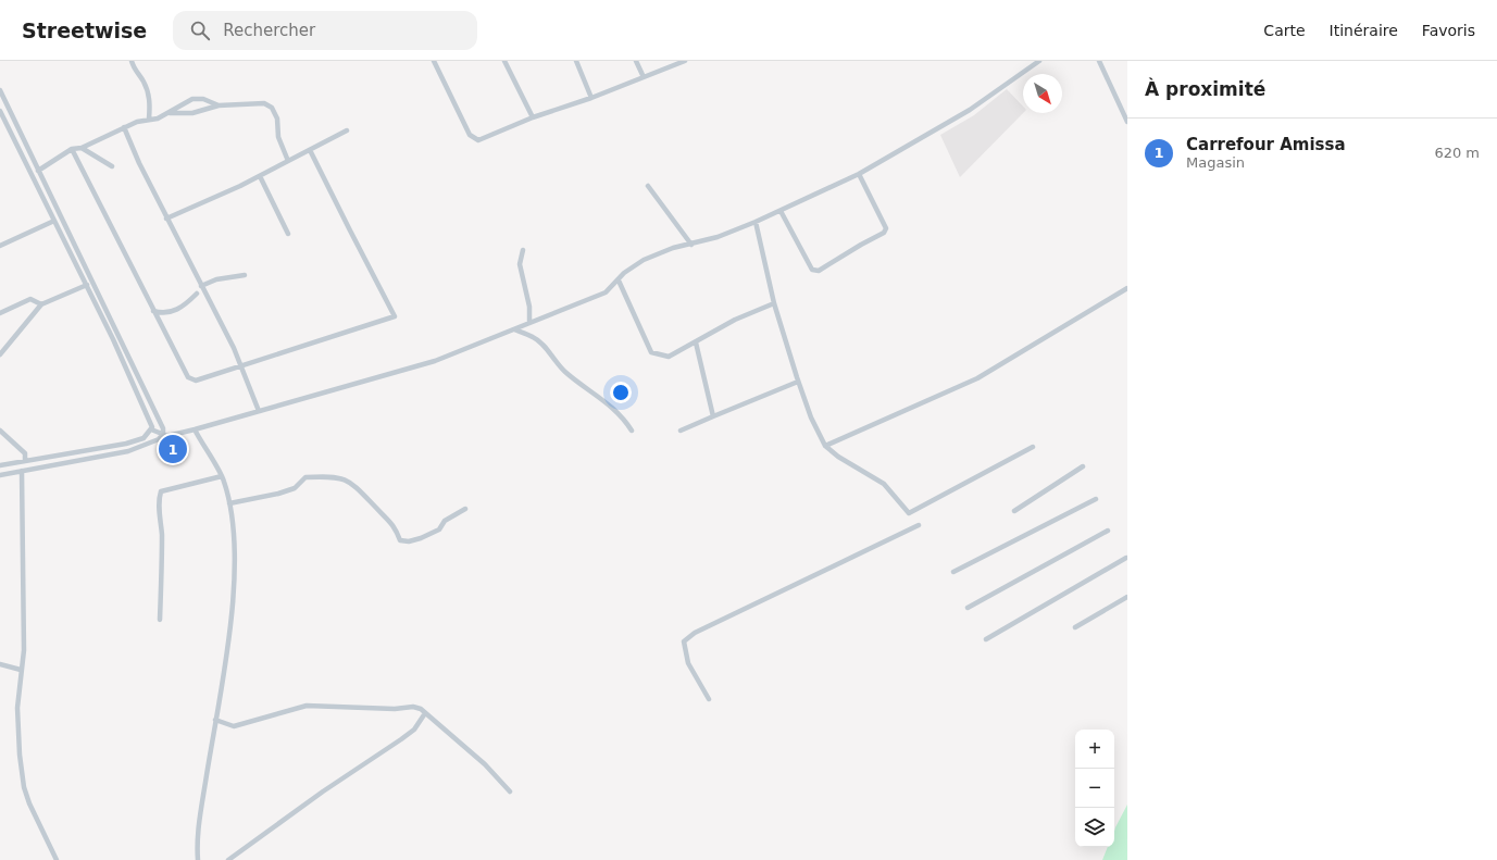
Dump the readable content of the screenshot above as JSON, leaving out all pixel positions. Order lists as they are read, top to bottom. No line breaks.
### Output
{"north":"bottom right","page":{"header":"Streetwise","search":"Rechercher","nav":["Carte","Itinéraire","Favoris"],"heading":"À proximité","list":[{"mark":"1","name":"Carrefour Amissa","note":"Magasin","value":"620 m"}],"pins":"1","map_buttons":["+","−"]}}
